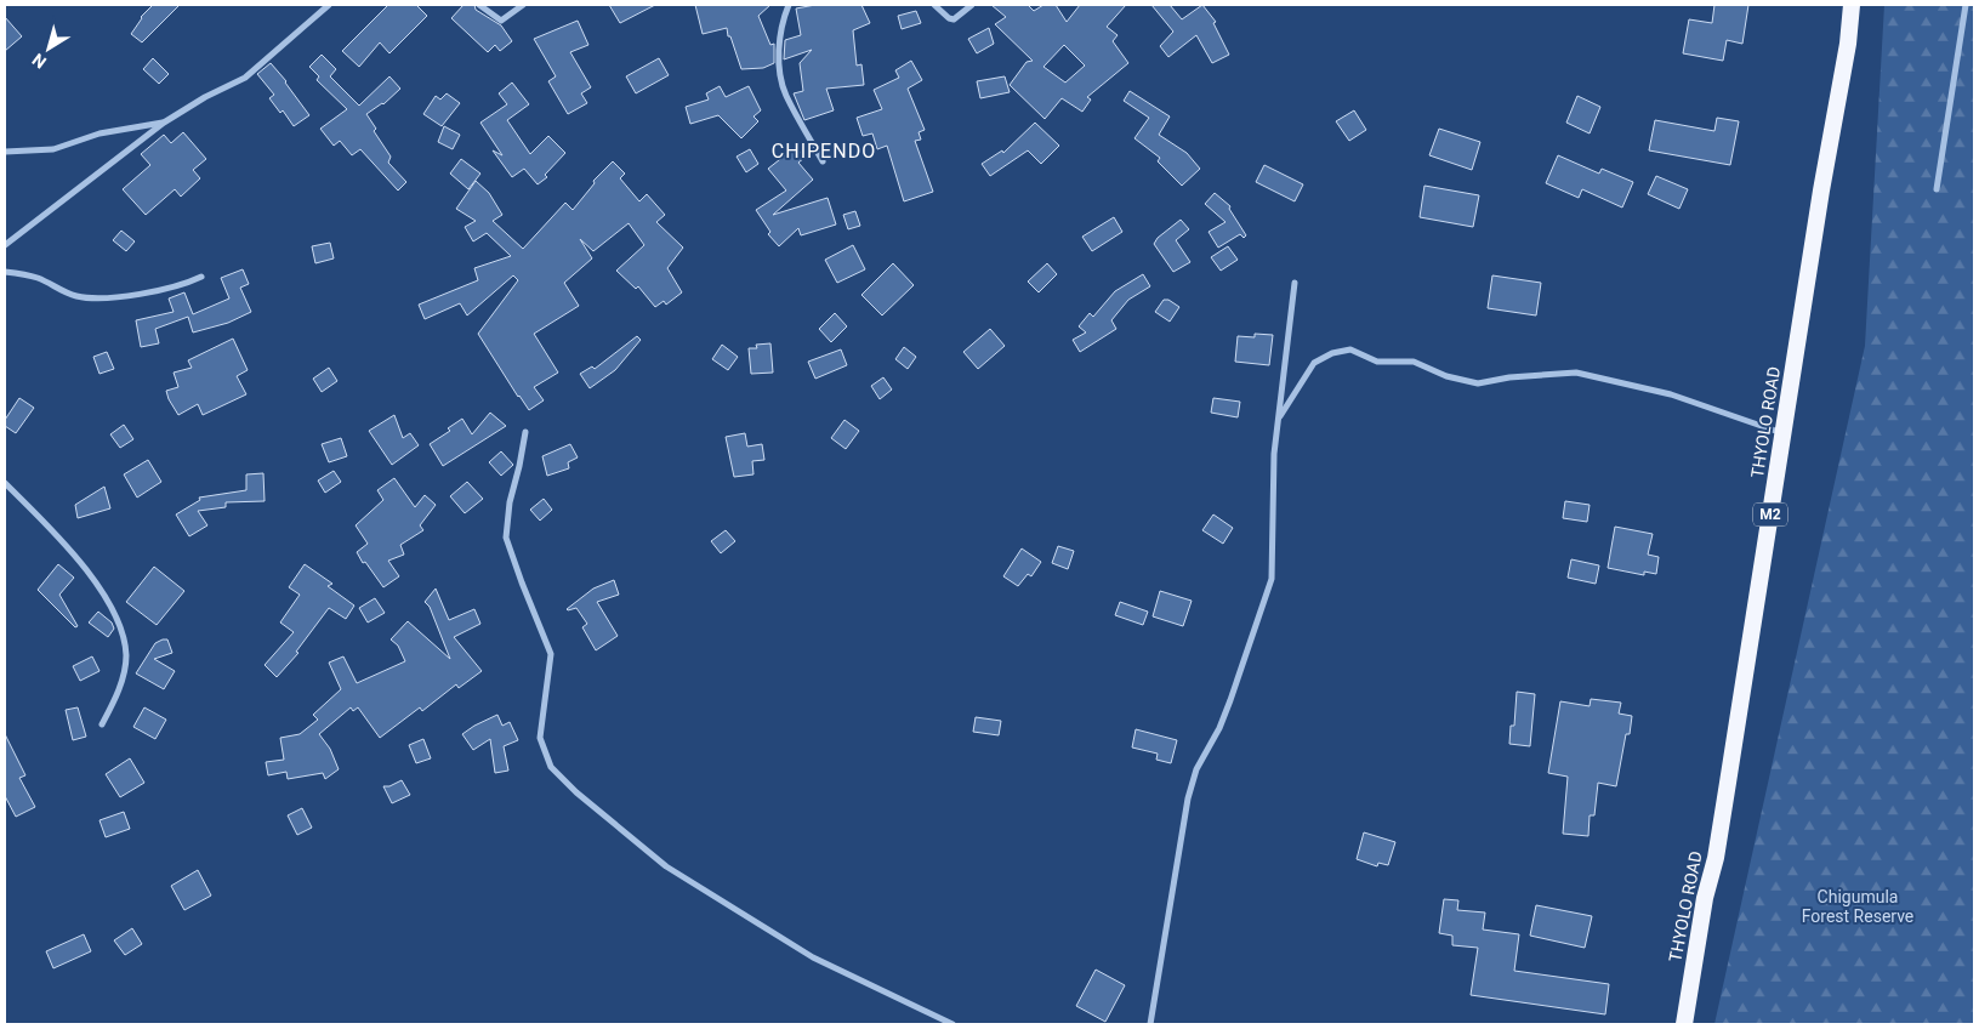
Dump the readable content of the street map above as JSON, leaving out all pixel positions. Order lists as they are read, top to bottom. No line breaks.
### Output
{"streets":{"highway":["THYOLO ROAD","M2"]},"districts":["CHIPENDO"],"parks":["Chigumula Forest Reserve"],"north":"bottom left"}
